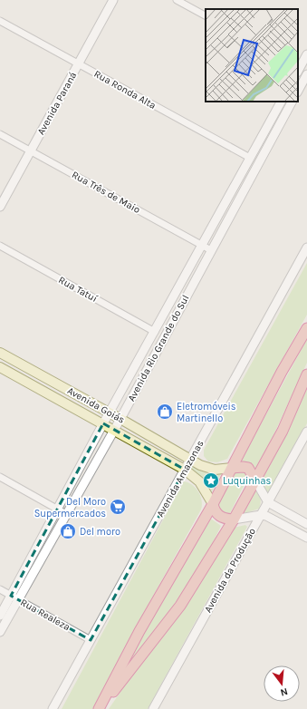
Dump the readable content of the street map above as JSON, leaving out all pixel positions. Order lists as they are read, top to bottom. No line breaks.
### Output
{"streets":{"main road":["Avenida Goiás"],"street":["Rua Ronda Alta","Avenida Paraná","Rua Três de Maio","Rua Tatuí","Avenida Rio Grande do Sul","Avenida Amazonas","Avenida da Produção","Rua Realeza"]},"crossings":[["Rua Ronda Alta","Avenida Paraná"],["Rua Ronda Alta","Avenida Rio Grande do Sul"],["Avenida Paraná","Rua Três de Maio"],["Rua Três de Maio","Avenida Rio Grande do Sul"],["Rua Tatuí","Avenida Rio Grande do Sul"],["Avenida Rio Grande do Sul","Avenida Goiás"],["Avenida Rio Grande do Sul","Rua Realeza"],["Avenida Goiás","Avenida Amazonas"],["Avenida Amazonas","Rua Realeza"]],"places":{"shop":["Eletromóveis Martinello","Del moro"],"place":["Luquinhas"],"supermarket":["Del Moro Supermercados"]},"north":"bottom"}
